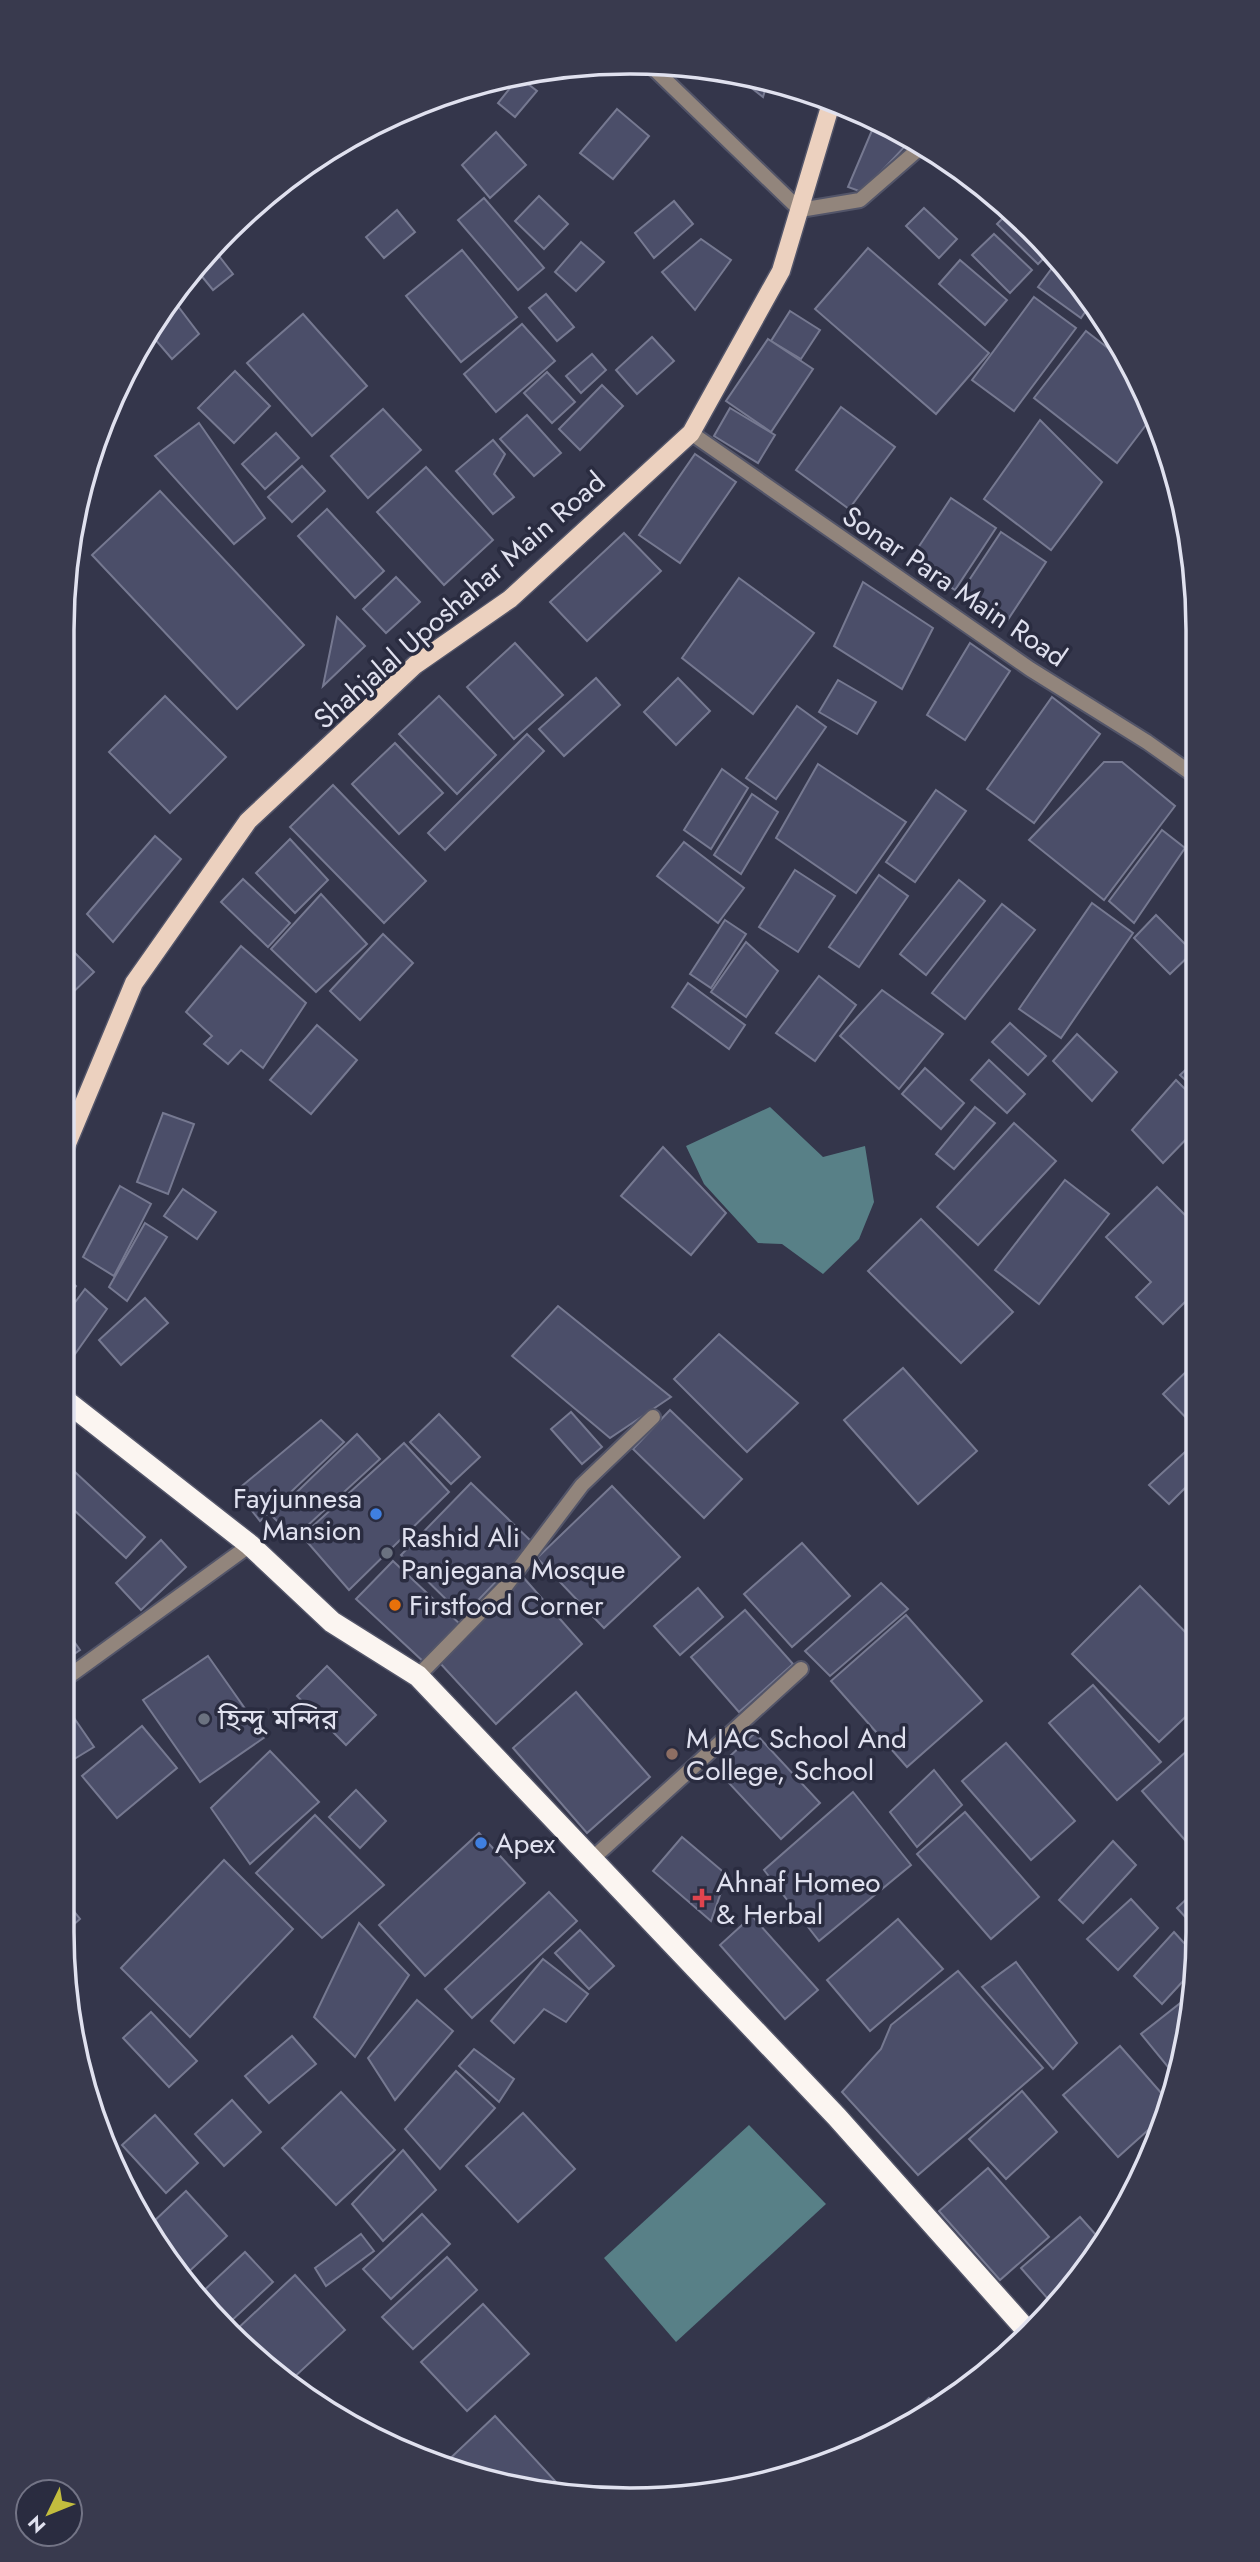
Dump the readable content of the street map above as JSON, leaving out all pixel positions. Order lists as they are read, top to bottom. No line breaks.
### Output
{"streets":{"main road":["Shahjalal Uposhahar Main Road"],"street":["Sonar Para Main Road"]},"crossings":[["Sonar Para Main Road","Shahjalal Uposhahar Main Road"]],"places":{"other":["Fayjunnesa Mansion","Rashid Ali Panjegana Mosque","Firstfood Corner","হিন্দু মন্দির","M JAC School And College, School","Apex"],"health":["Ahnaf Homeo & Herbal"]},"north":"bottom left"}
